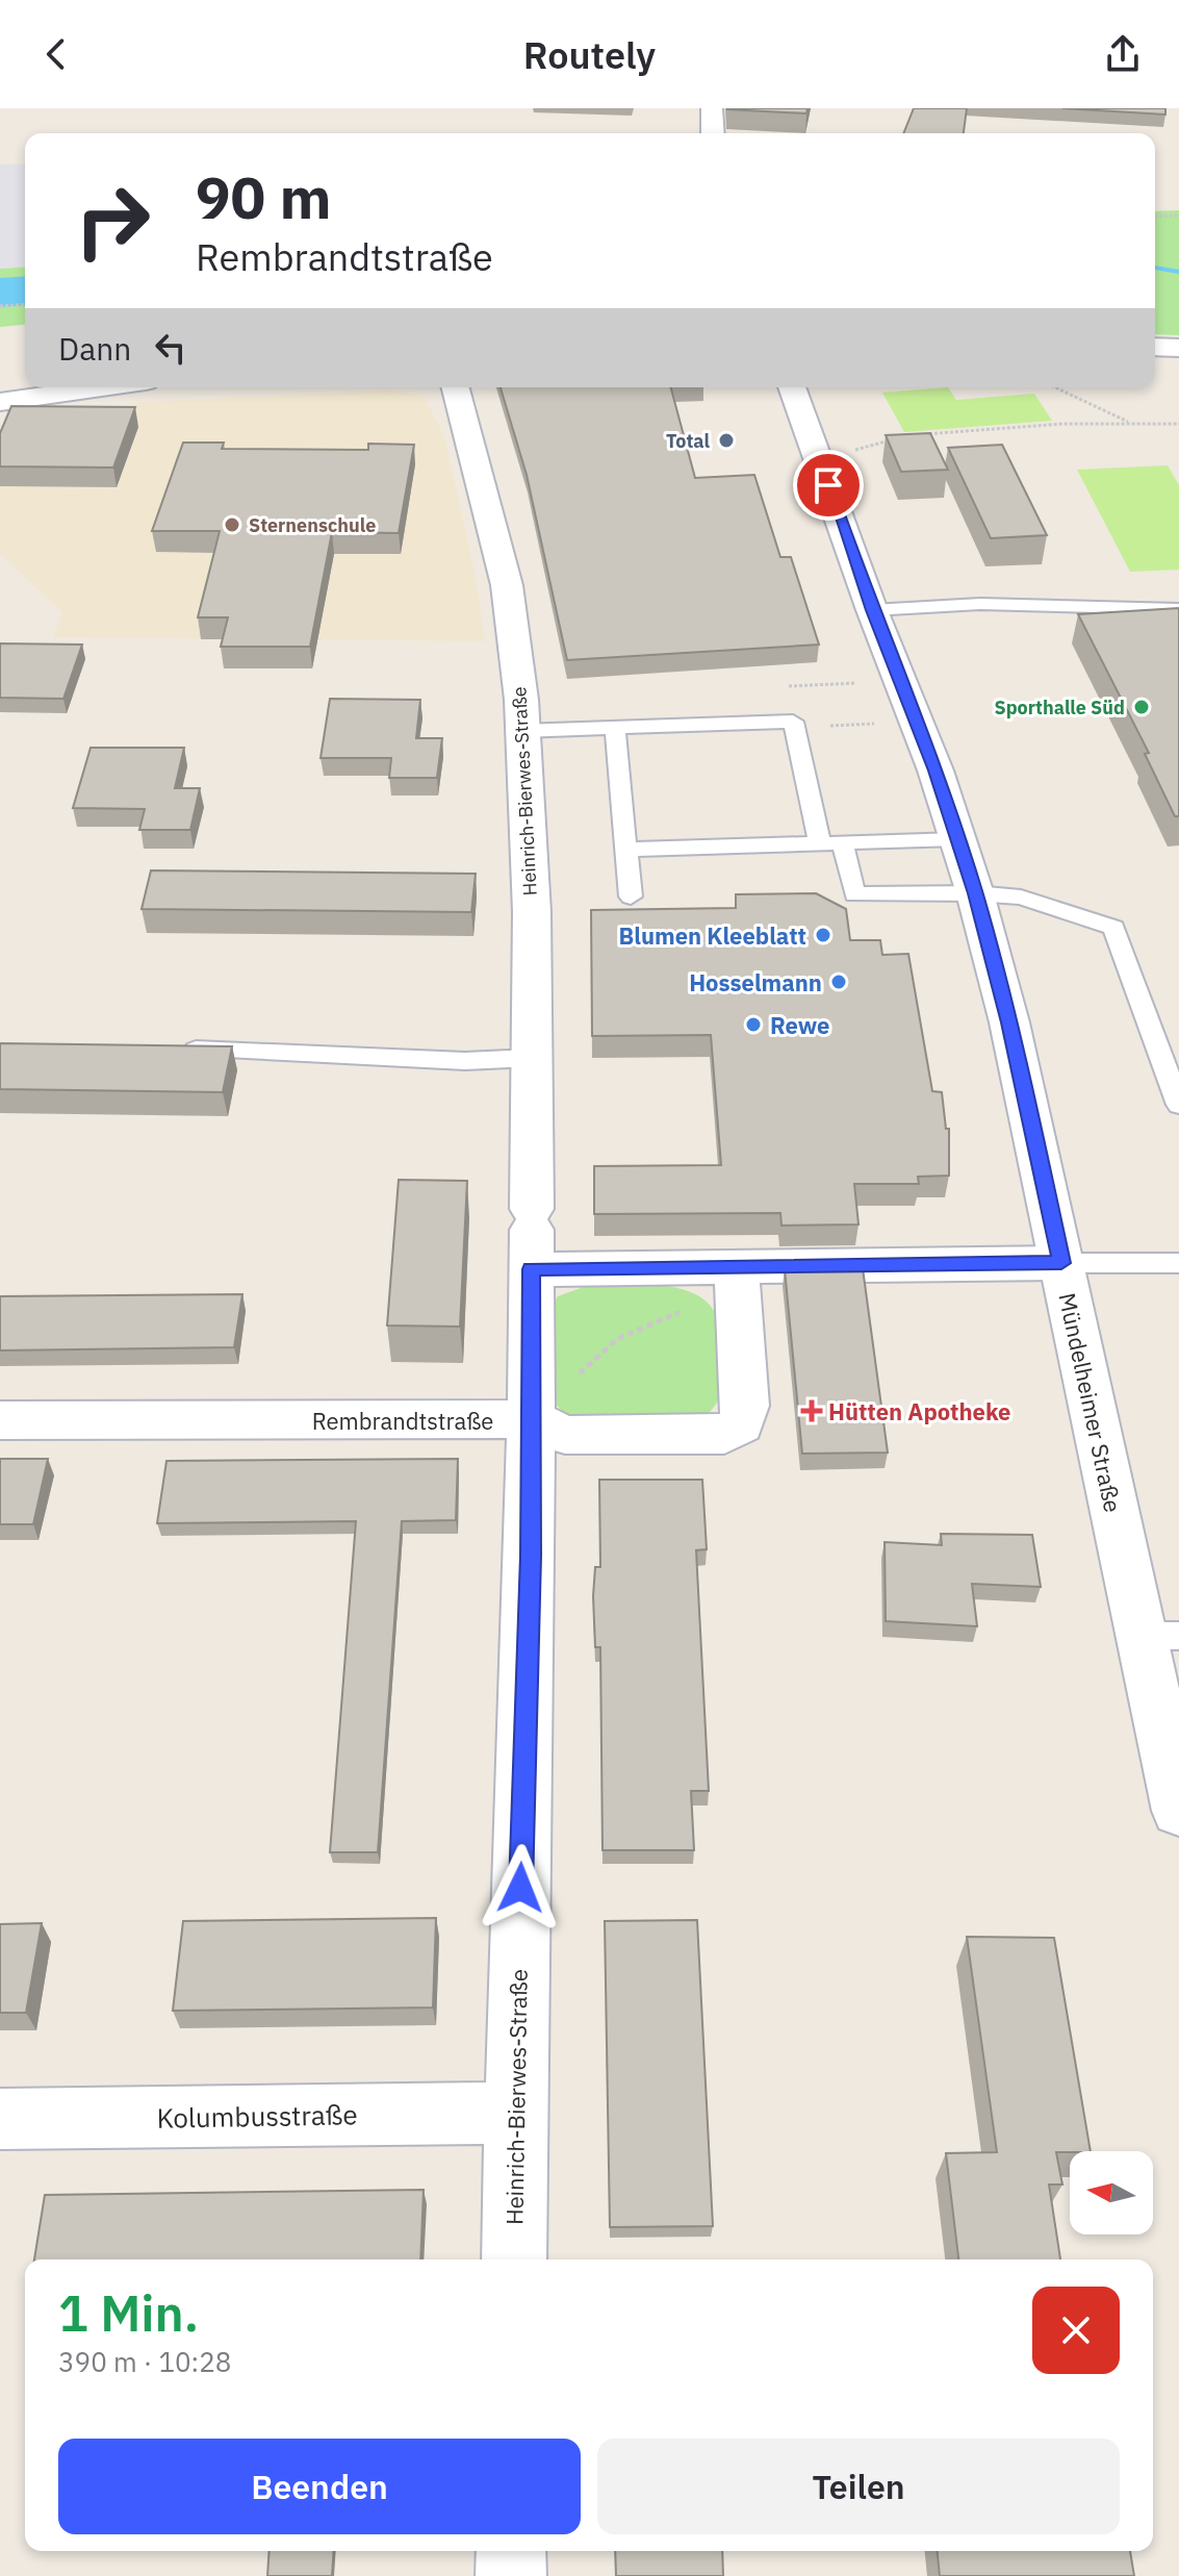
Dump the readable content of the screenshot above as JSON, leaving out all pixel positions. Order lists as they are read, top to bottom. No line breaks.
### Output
{"streets":{"street":["Heinrich-Bierwes-Straße","Mündelheimer Straße","Rembrandtstraße","Kolumbusstraße"]},"crossings":[["Heinrich-Bierwes-Straße","Rembrandtstraße"],["Heinrich-Bierwes-Straße","Kolumbusstraße"]],"places":{"other":["Total","Sternenschule","Sporthalle Süd","Blumen Kleeblatt","Hosselmann","Rewe"],"health":["Hütten Apotheke"]},"north":"left","page":{"header":"Routely","turn":["90 m","Rembrandtstraße"],"then":"Dann","heading":["1 Min.","390 m · 10:28"],"buttons":["Beenden","Teilen"]}}
